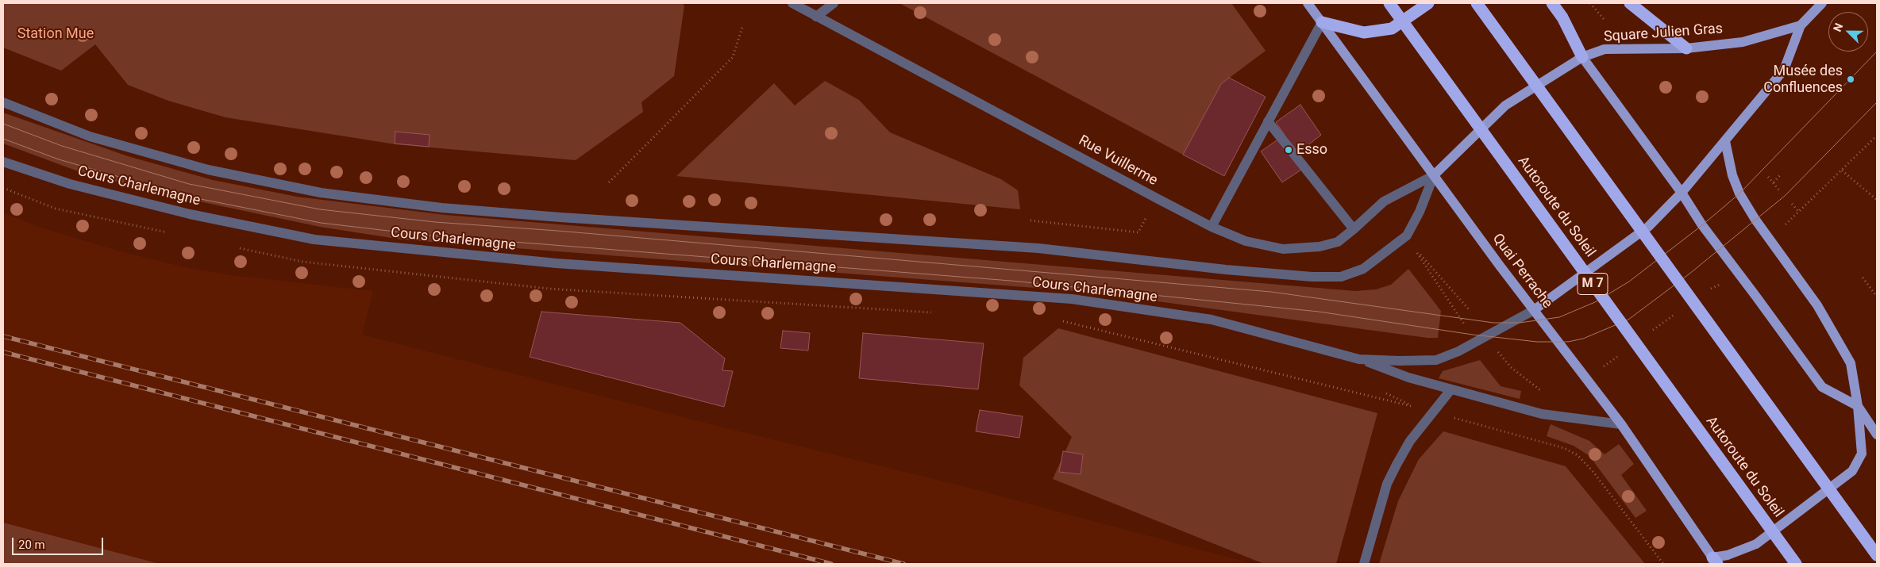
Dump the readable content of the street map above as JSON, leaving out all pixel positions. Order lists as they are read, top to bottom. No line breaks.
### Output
{"streets":{"highway":["Autoroute du Soleil","M 7"],"main road":["Square Julien Gras","Quai Perrache"],"street":["Rue Vuillerme","Cours Charlemagne"]},"crossings":[["Square Julien Gras","Rue Vuillerme"],["Square Julien Gras","Quai Perrache"],["Rue Vuillerme","Quai Perrache"],["Cours Charlemagne","Quai Perrache"]],"parks":["Station Mue"],"places":["Musée des Confluences","Esso"],"scale_bar":"20 m","north":"top left"}
